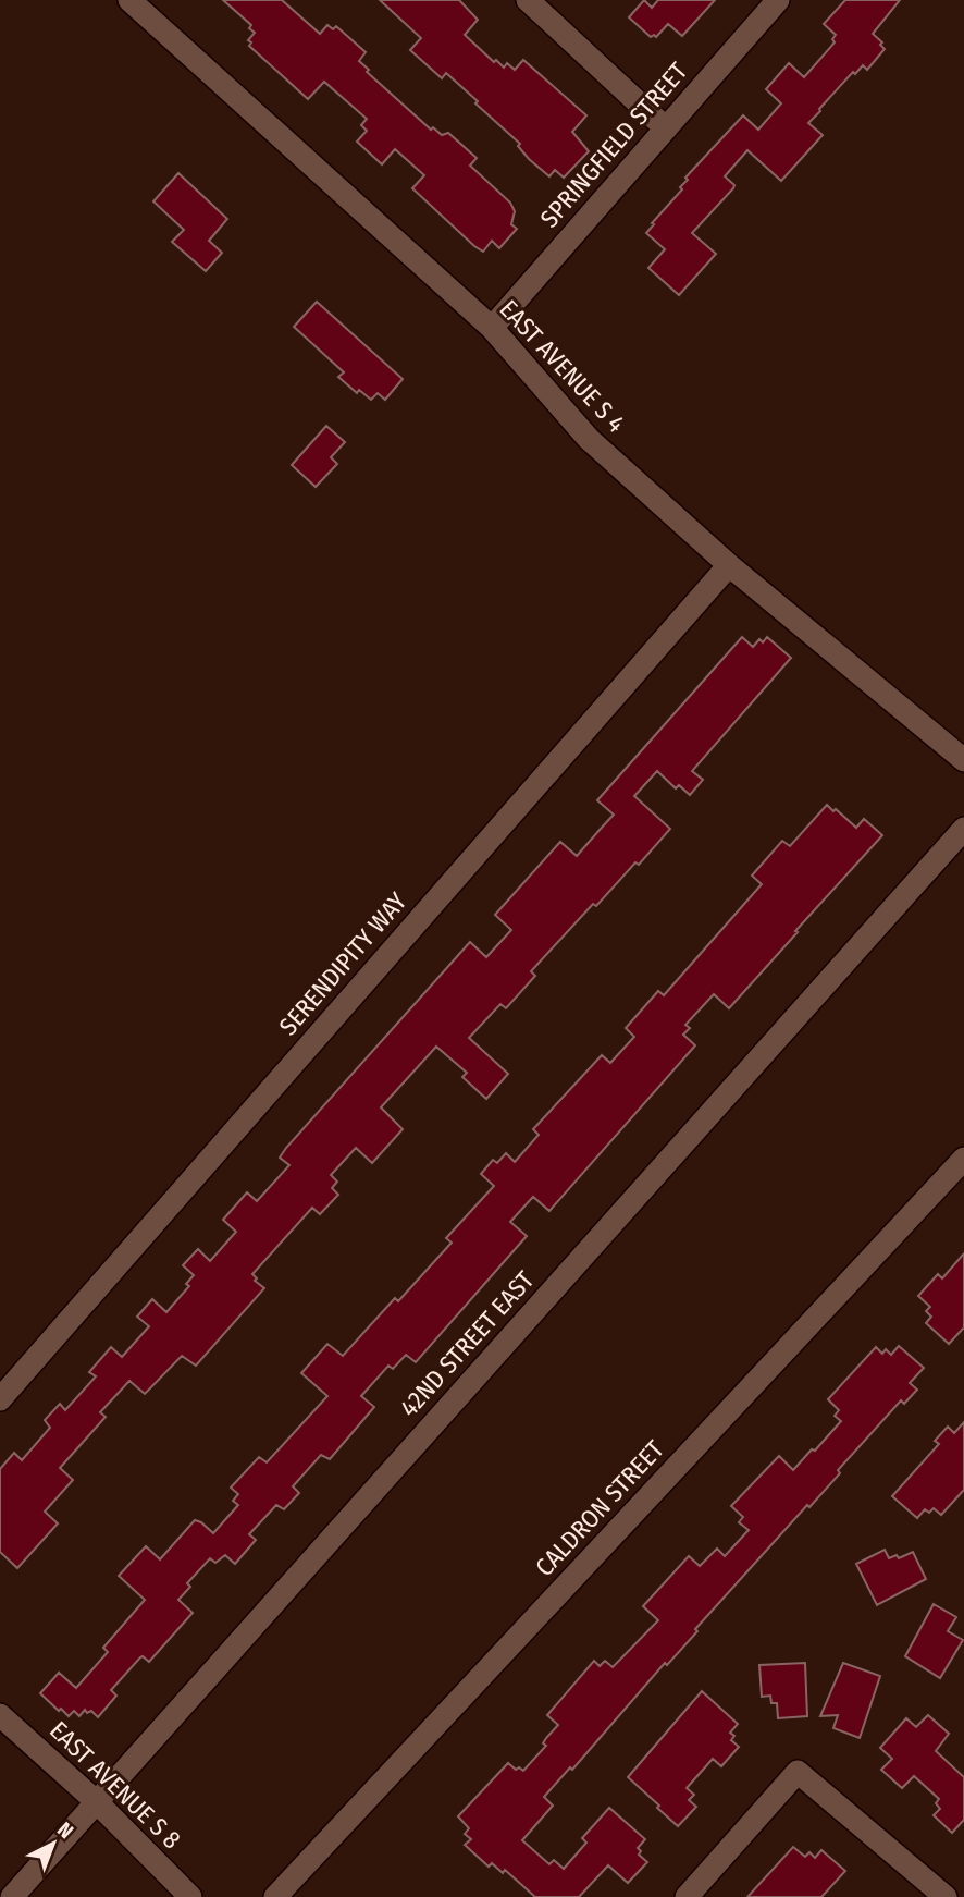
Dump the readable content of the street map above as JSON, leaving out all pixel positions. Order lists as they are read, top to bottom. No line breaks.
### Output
{"streets":{"street":["SPRINGFIELD STREET","EAST AVENUE S 4","SERENDIPITY WAY","42ND STREET EAST","CALDRON STREET","EAST AVENUE S 8"]},"crossings":[["SPRINGFIELD STREET","EAST AVENUE S 4"],["EAST AVENUE S 4","SERENDIPITY WAY"],["42ND STREET EAST","EAST AVENUE S 8"]],"north":"top right"}
